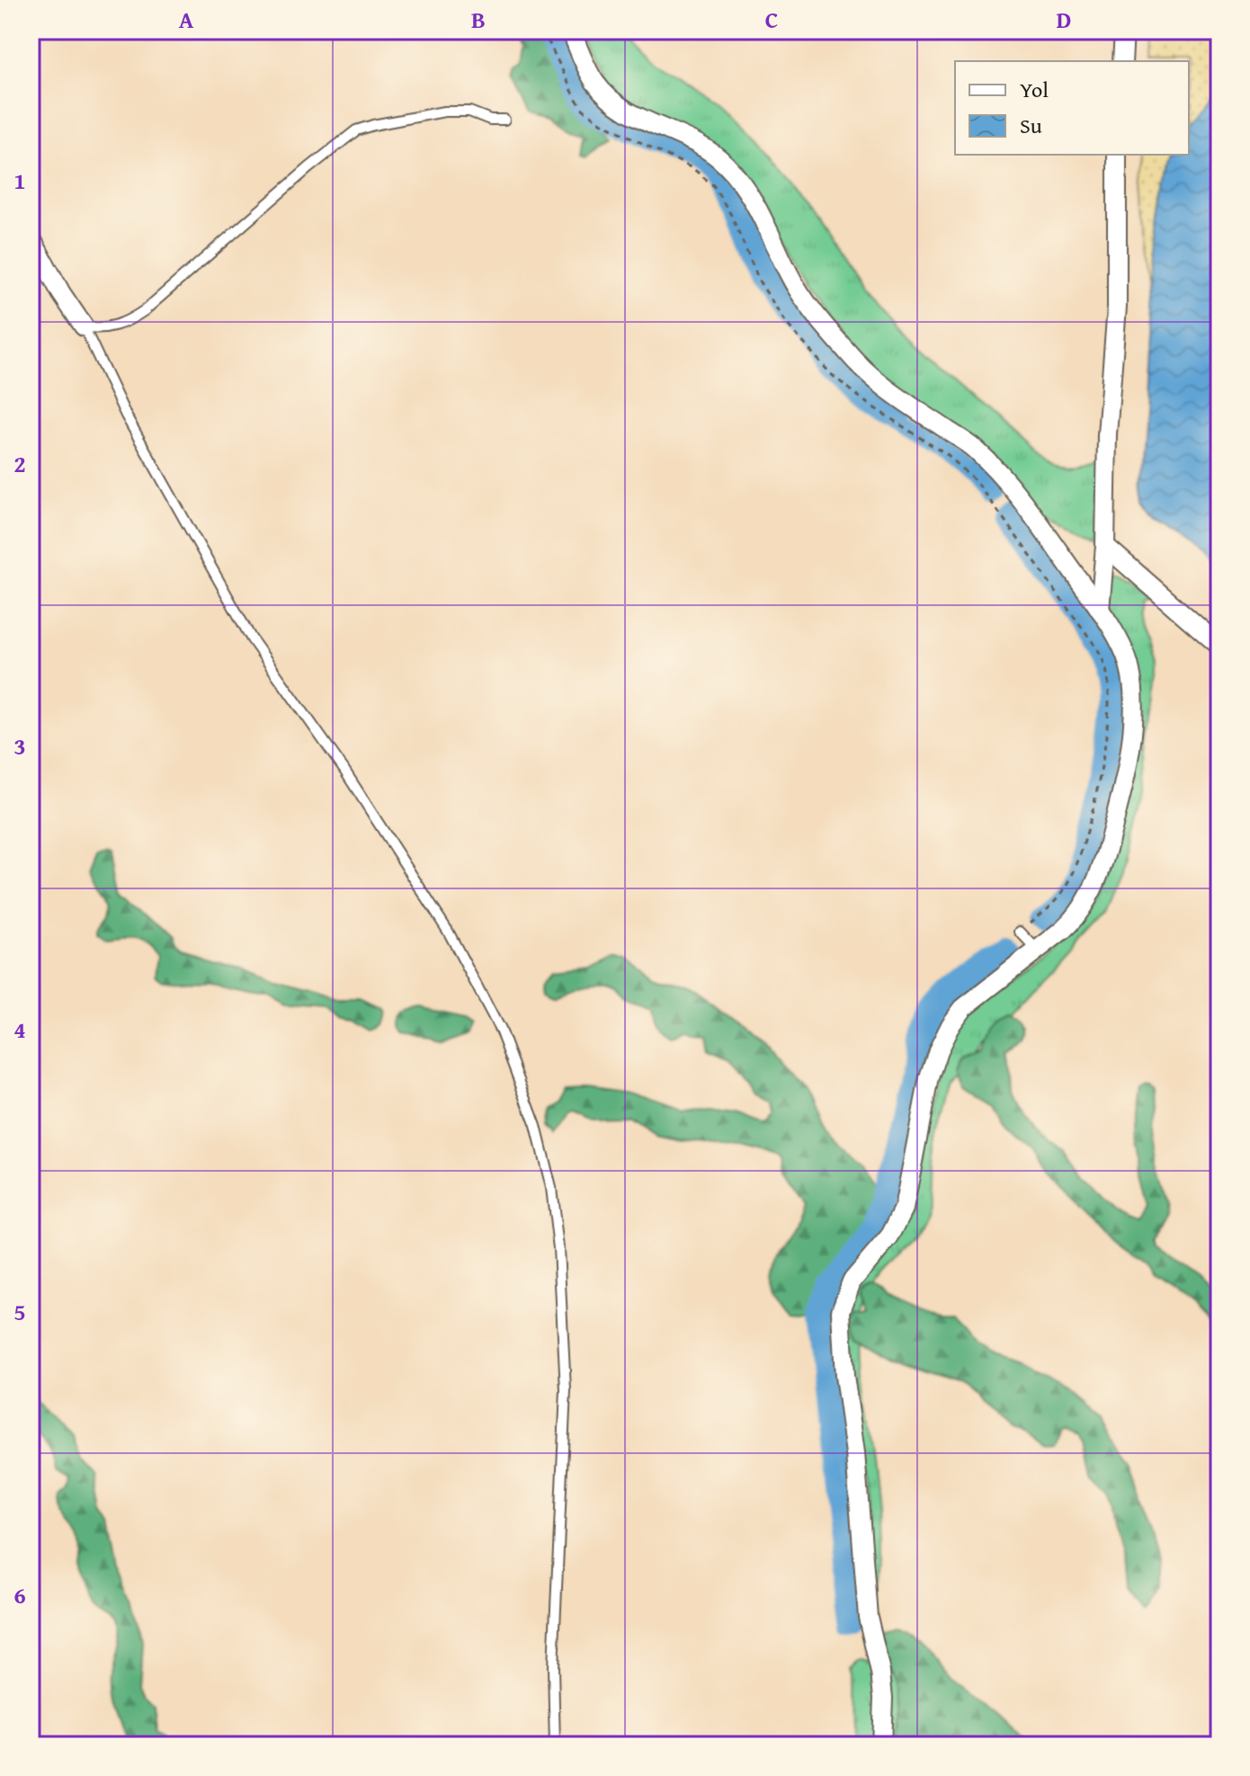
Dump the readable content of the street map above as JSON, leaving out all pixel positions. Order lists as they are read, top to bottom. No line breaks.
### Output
{"legend":["Yol","Su"],"grid":{"columns":["A","B","C","D"],"rows":["1","2","3","4","5","6"]}}
